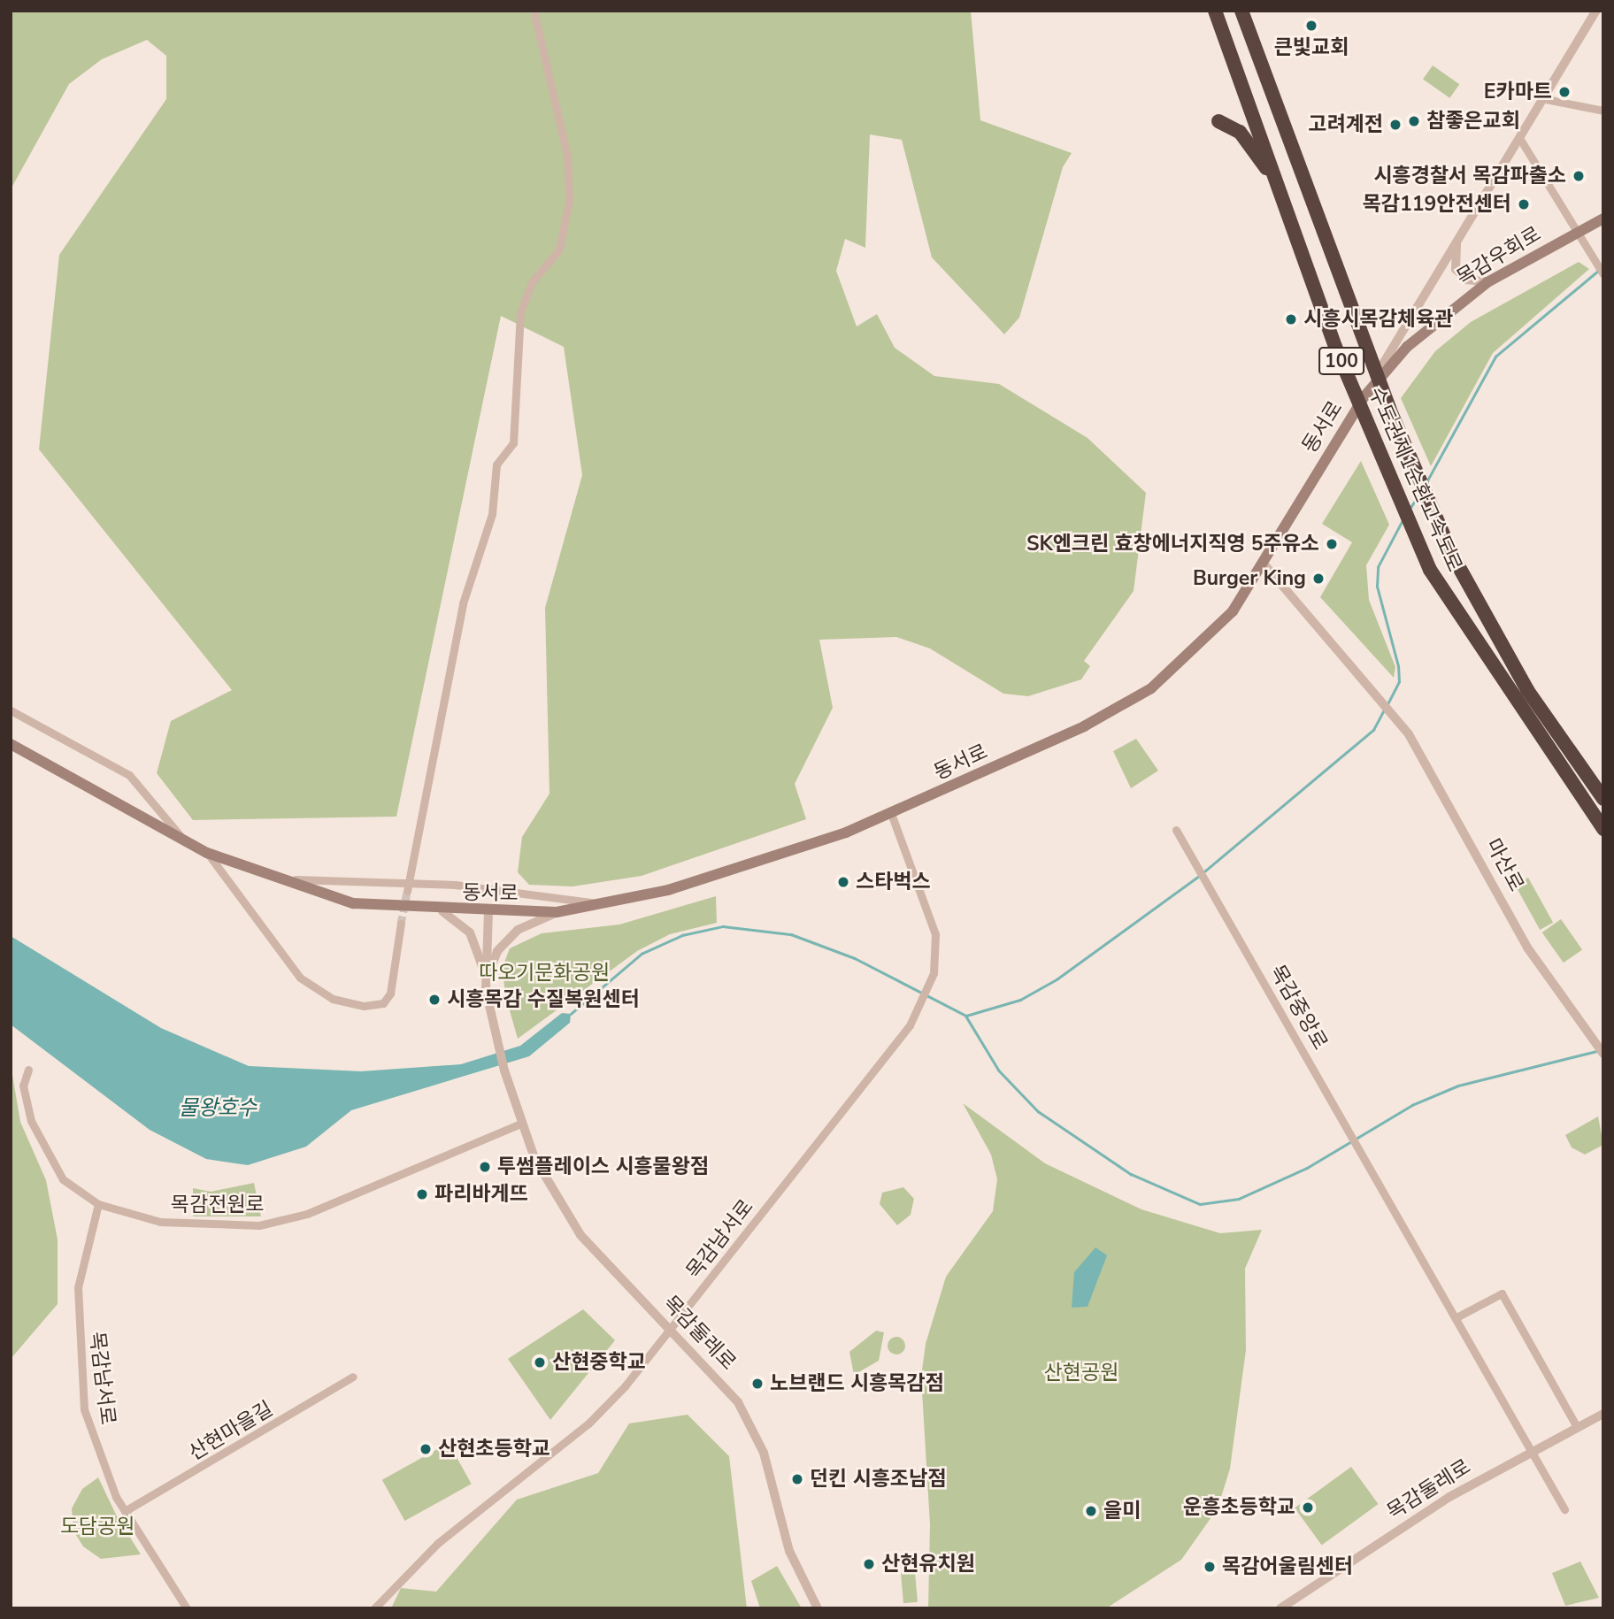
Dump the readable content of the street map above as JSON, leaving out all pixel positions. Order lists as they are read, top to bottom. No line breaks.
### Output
{"streets":{"highway":["100","수도권제1순환고속도로"],"main road":["목감우회로","동서로"],"street":["마산로","목감중앙로","목감전원로","목감남서로","목감둘레로","산현마을길"]},"crossings":[["목감우회로","동서로"],["동서로","마산로"],["동서로","목감남서로"],["목감전원로","목감남서로"],["목감전원로","목감둘레로"],["목감남서로","목감둘레로"],["목감남서로","산현마을길"]],"water":["물왕호수"],"parks":["따오기문화공원","산현공원","도담공원"],"places":["큰빛교회","E카마트","참좋은교회","고려계전","시흥경찰서 목감파출소","목감119안전센터","시흥시목감체육관","SK엔크린 효창에너지직영 5주유소","Burger King","스타벅스","시흥목감 수질복원센터","투썸플레이스 시흥물왕점","파리바게뜨","산현중학교","노브랜드 시흥목감점","산현초등학교","던킨 시흥조남점","운흥초등학교","을미","산현유치원","목감어울림센터"]}
